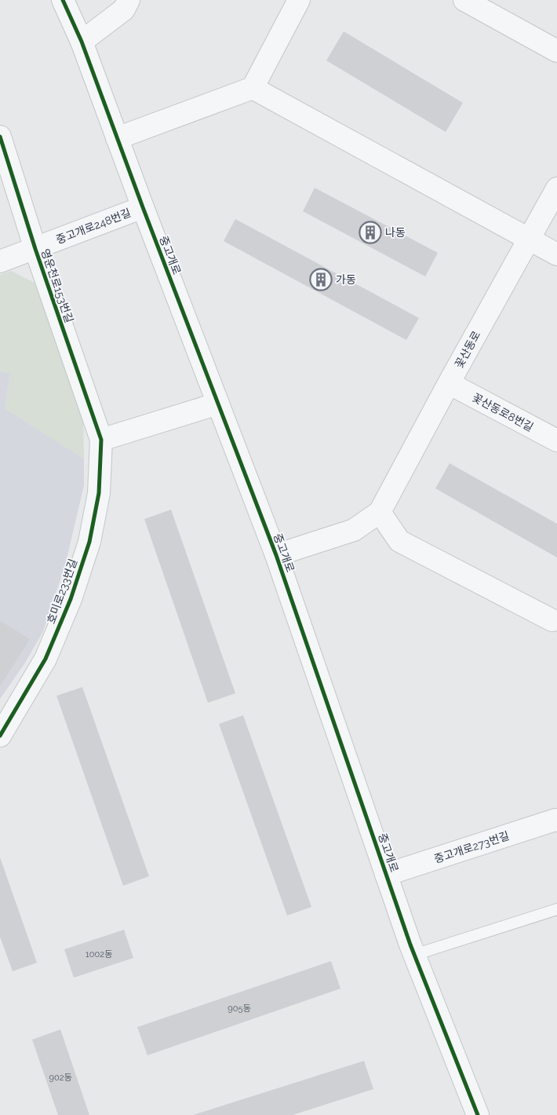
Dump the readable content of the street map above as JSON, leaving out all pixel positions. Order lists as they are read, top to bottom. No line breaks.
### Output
{"streets":{"street":["중고개로248번길","중고개로","영운천로153번길","꽃산동로","꽃산동로8번길","호미로233번길","중고개로273번길"]},"crossings":[["중고개로248번길","중고개로"],["중고개로248번길","영운천로153번길"],["중고개로","꽃산동로"],["중고개로","중고개로273번길"],["영운천로153번길","호미로233번길"],["꽃산동로","꽃산동로8번길"]],"places":{"building":["나동","가동"]},"house_numbers":["1002동","905동","902동"]}
